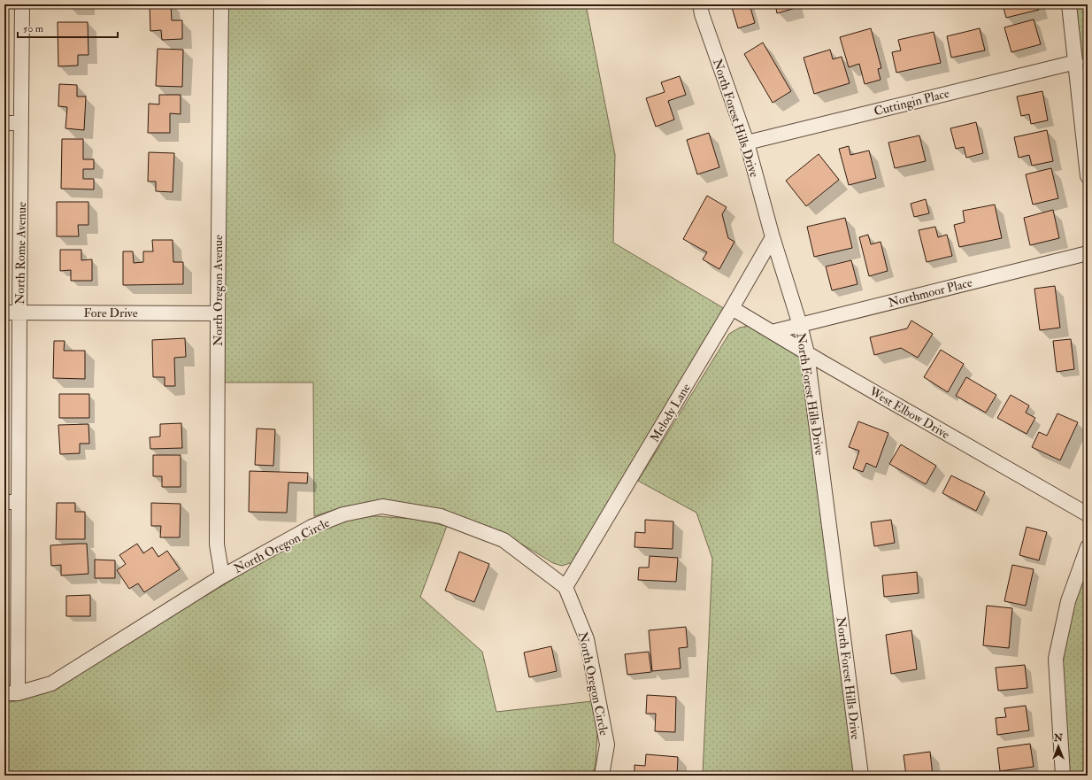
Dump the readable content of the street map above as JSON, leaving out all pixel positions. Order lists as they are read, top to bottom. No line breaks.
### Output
{"streets":{"street":["Cuttingin Place","North Forest Hills Drive","North Rome Avenue","North Oregon Avenue","Northmoor Place","Fore Drive","Melody Lane","West Elbow Drive","North Oregon Circle"]},"crossings":[["Cuttingin Place","North Forest Hills Drive"],["North Forest Hills Drive","Northmoor Place"],["North Forest Hills Drive","Melody Lane"],["North Forest Hills Drive","West Elbow Drive"],["North Rome Avenue","Fore Drive"],["North Rome Avenue","North Oregon Circle"],["North Oregon Avenue","Fore Drive"],["North Oregon Avenue","North Oregon Circle"],["Northmoor Place","West Elbow Drive"],["Melody Lane","West Elbow Drive"],["Melody Lane","North Oregon Circle"]],"scale_bar":"50 m","north":"top"}
